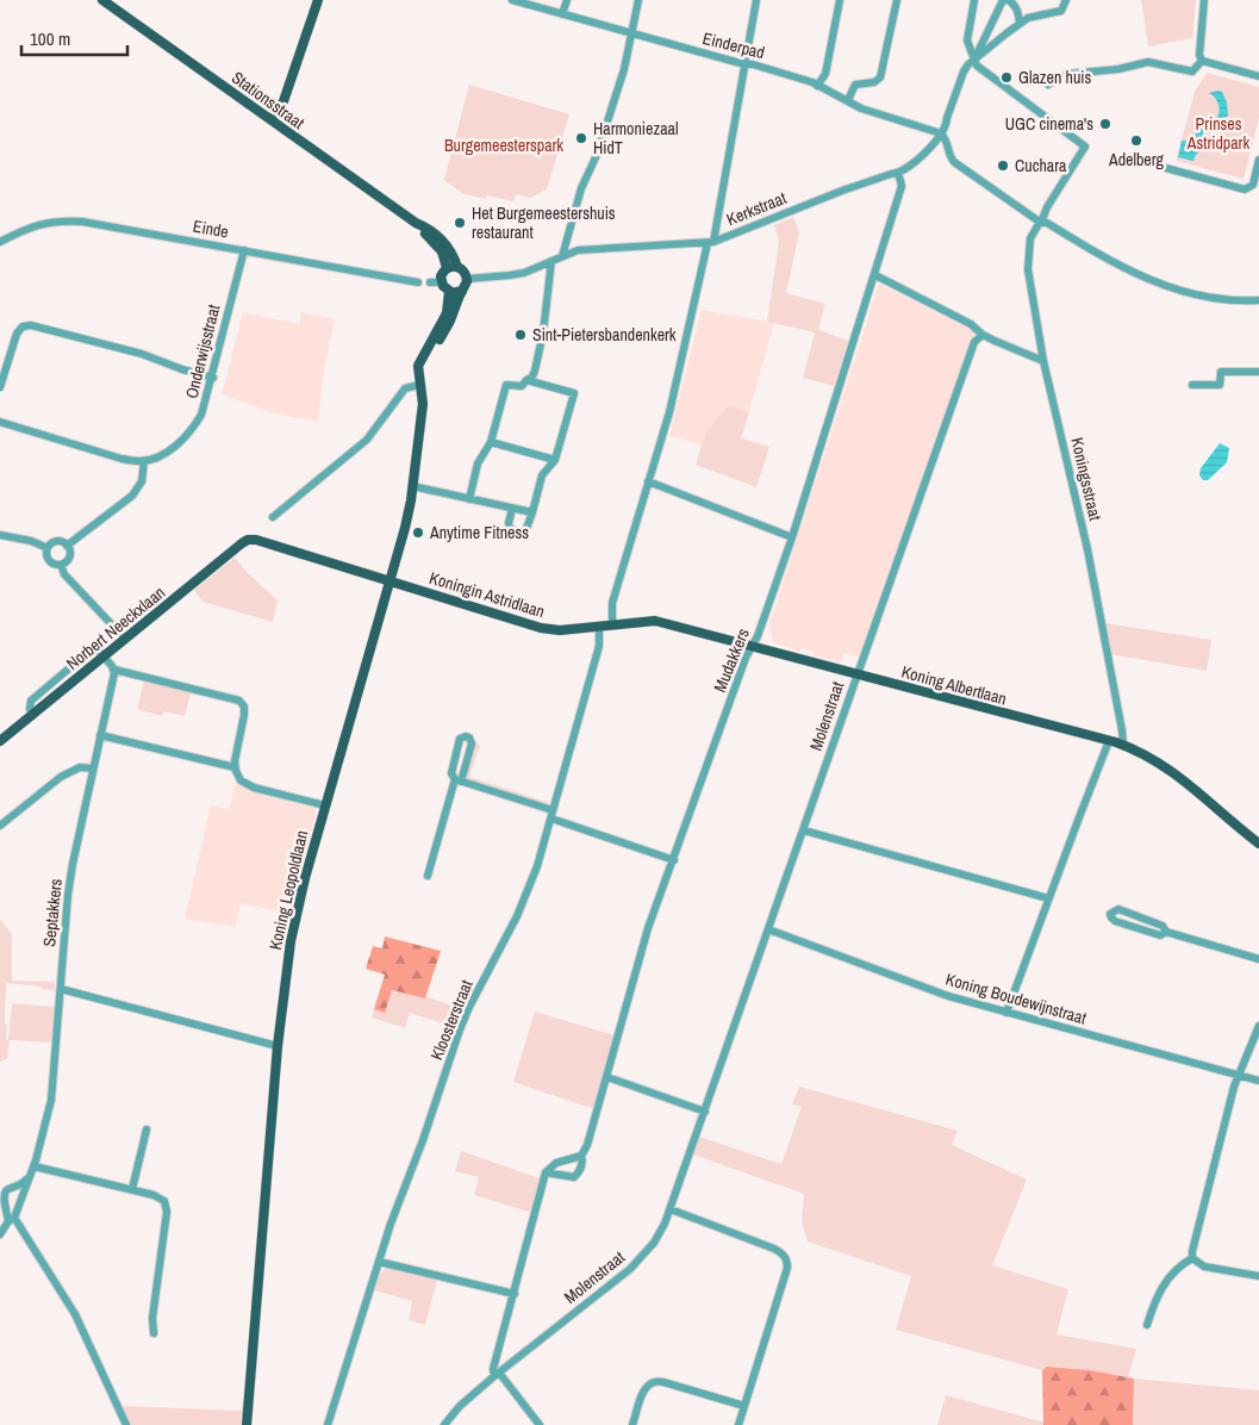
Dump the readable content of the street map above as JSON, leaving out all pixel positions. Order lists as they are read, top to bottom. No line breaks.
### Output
{"streets":{"main road":["Stationsstraat","Koningin Astridlaan","Norbert Neeckxlaan","Koning Albertlaan","Koning Leopoldlaan"],"street":["Einderpad","Kerkstraat","Einde","Onderwijsstraat","Koningsstraat","Mudakkers","Molenstraat","Septakkers","Koning Boudewijnstraat","Kloosterstraat"]},"crossings":[["Einderpad","Kerkstraat"],["Stationsstraat","Kerkstraat"],["Kerkstraat","Koningsstraat"],["Kerkstraat","Mudakkers"],["Einde","Onderwijsstraat"],["Koningsstraat","Koning Albertlaan"],["Koningin Astridlaan","Norbert Neeckxlaan"],["Koningin Astridlaan","Koning Albertlaan"],["Koningin Astridlaan","Koning Leopoldlaan"],["Koningin Astridlaan","Kloosterstraat"],["Mudakkers","Koning Albertlaan"],["Koning Albertlaan","Molenstraat"],["Molenstraat","Koning Boudewijnstraat"]],"parks":["Prinses Astridpark","Burgemeesterspark"],"places":["Glazen huis","UGC cinema's","Harmoniezaal HidT","Adelberg","Cuchara","Het Burgemeestershuis restaurant","Sint-Pietersbandenkerk","Anytime Fitness"],"scale_bar":"100 m"}
